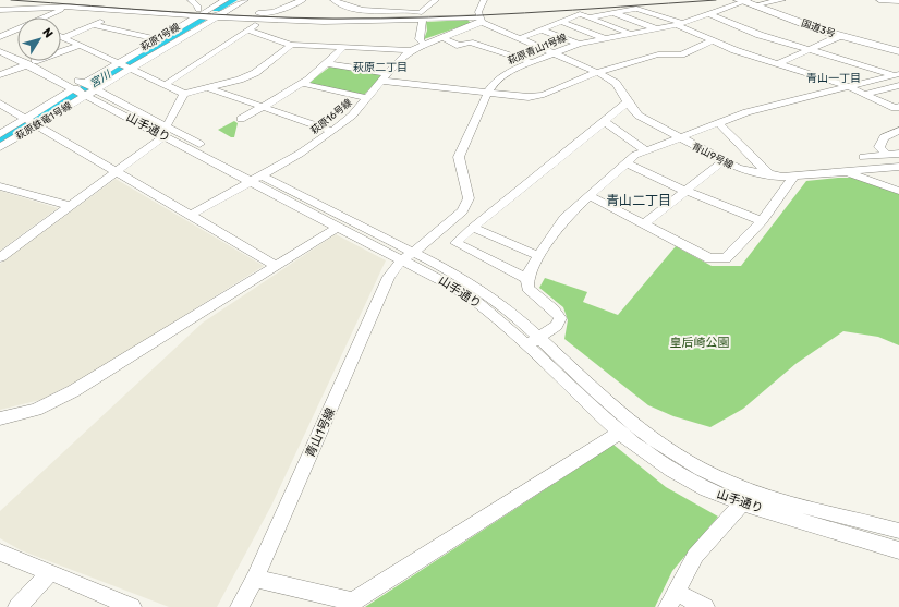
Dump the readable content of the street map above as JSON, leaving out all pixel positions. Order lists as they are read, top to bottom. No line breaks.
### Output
{"streets":{"highway":["国道3号"],"street":["萩原1号線","萩原青山1号線","萩原16号線","萩原鉄竜1号線","山手通り","青山9号線","青山1号線"]},"crossings":[["国道3号","萩原青山1号線"],["萩原1号線","萩原鉄竜1号線"],["萩原1号線","山手通り"],["萩原青山1号線","山手通り"],["萩原青山1号線","青山9号線"],["萩原青山1号線","青山1号線"],["萩原16号線","山手通り"],["萩原16号線","青山9号線"],["萩原鉄竜1号線","山手通り"],["山手通り","青山1号線"]],"districts":["萩原二丁目","青山一丁目","青山二丁目"],"water":["宮川"],"parks":["皇后崎公園"],"north":"top right"}
